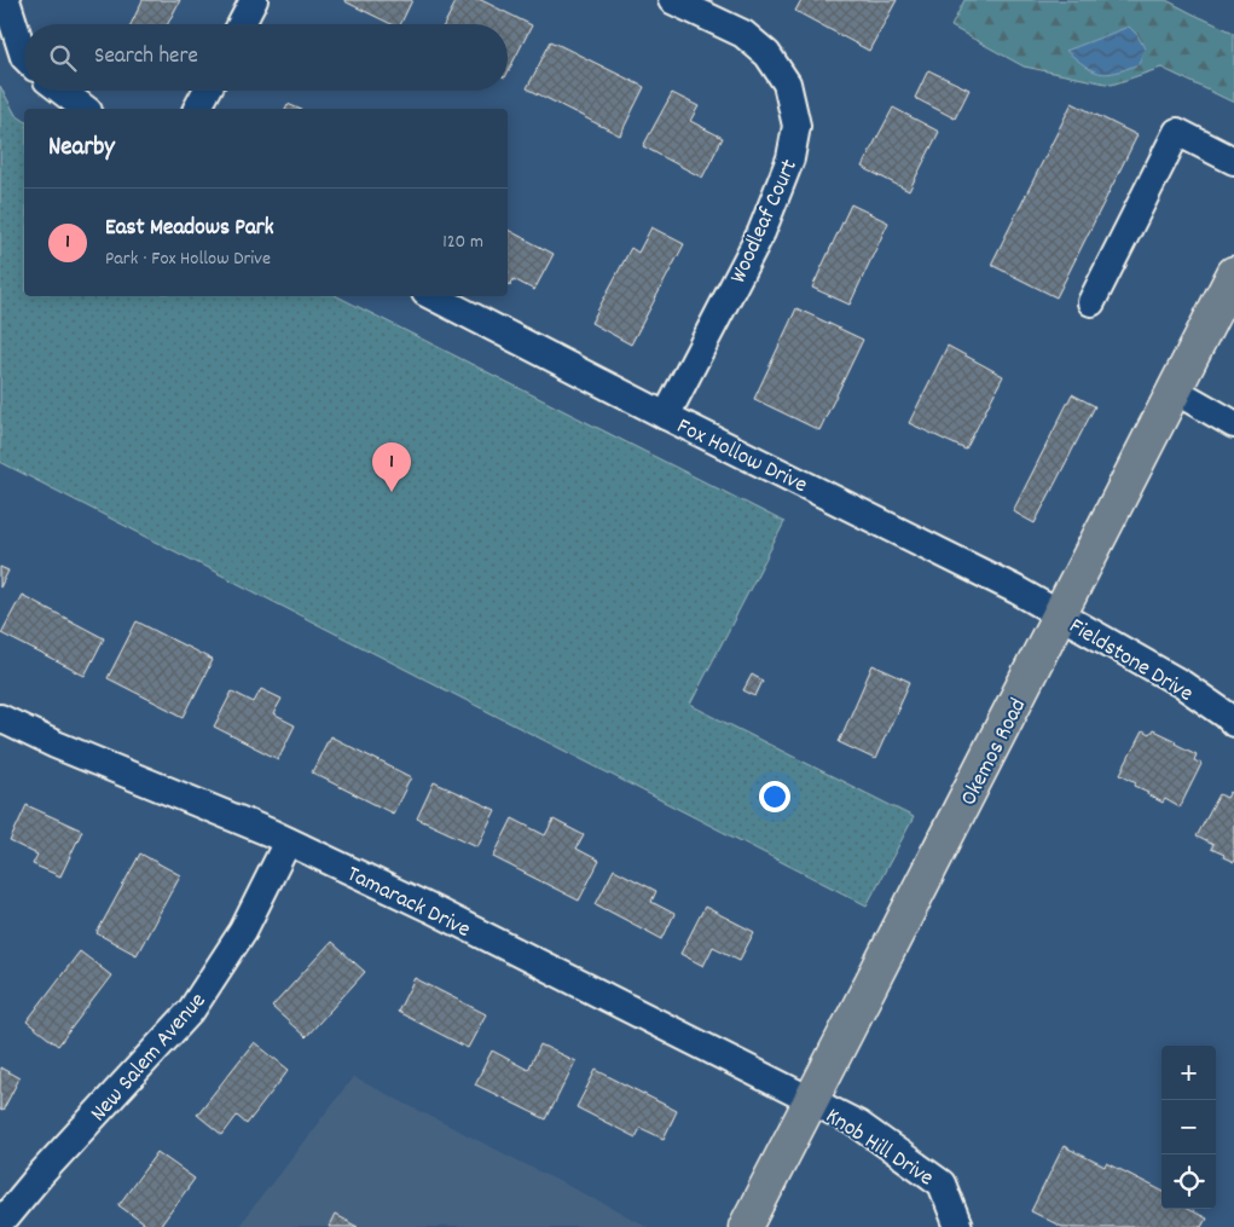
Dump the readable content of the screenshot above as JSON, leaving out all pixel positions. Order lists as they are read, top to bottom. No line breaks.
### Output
{"streets":{"main road":["Okemos Road"],"street":["Woodleaf Court","Fox Hollow Drive","Fieldstone Drive","Tamarack Drive","New Salem Avenue","Knob Hill Drive"]},"crossings":[["Woodleaf Court","Fox Hollow Drive"],["Fox Hollow Drive","Fieldstone Drive"],["Fox Hollow Drive","Okemos Road"],["Fieldstone Drive","Okemos Road"],["Okemos Road","Tamarack Drive"],["Okemos Road","Knob Hill Drive"],["Tamarack Drive","New Salem Avenue"],["Tamarack Drive","Knob Hill Drive"]],"page":{"search":"Search here","heading":"Nearby","list":[{"mark":"1","name":"East Meadows Park","note":"Park · Fox Hollow Drive","value":"120 m"}],"pins":"1","map_buttons":["+","−"]}}
